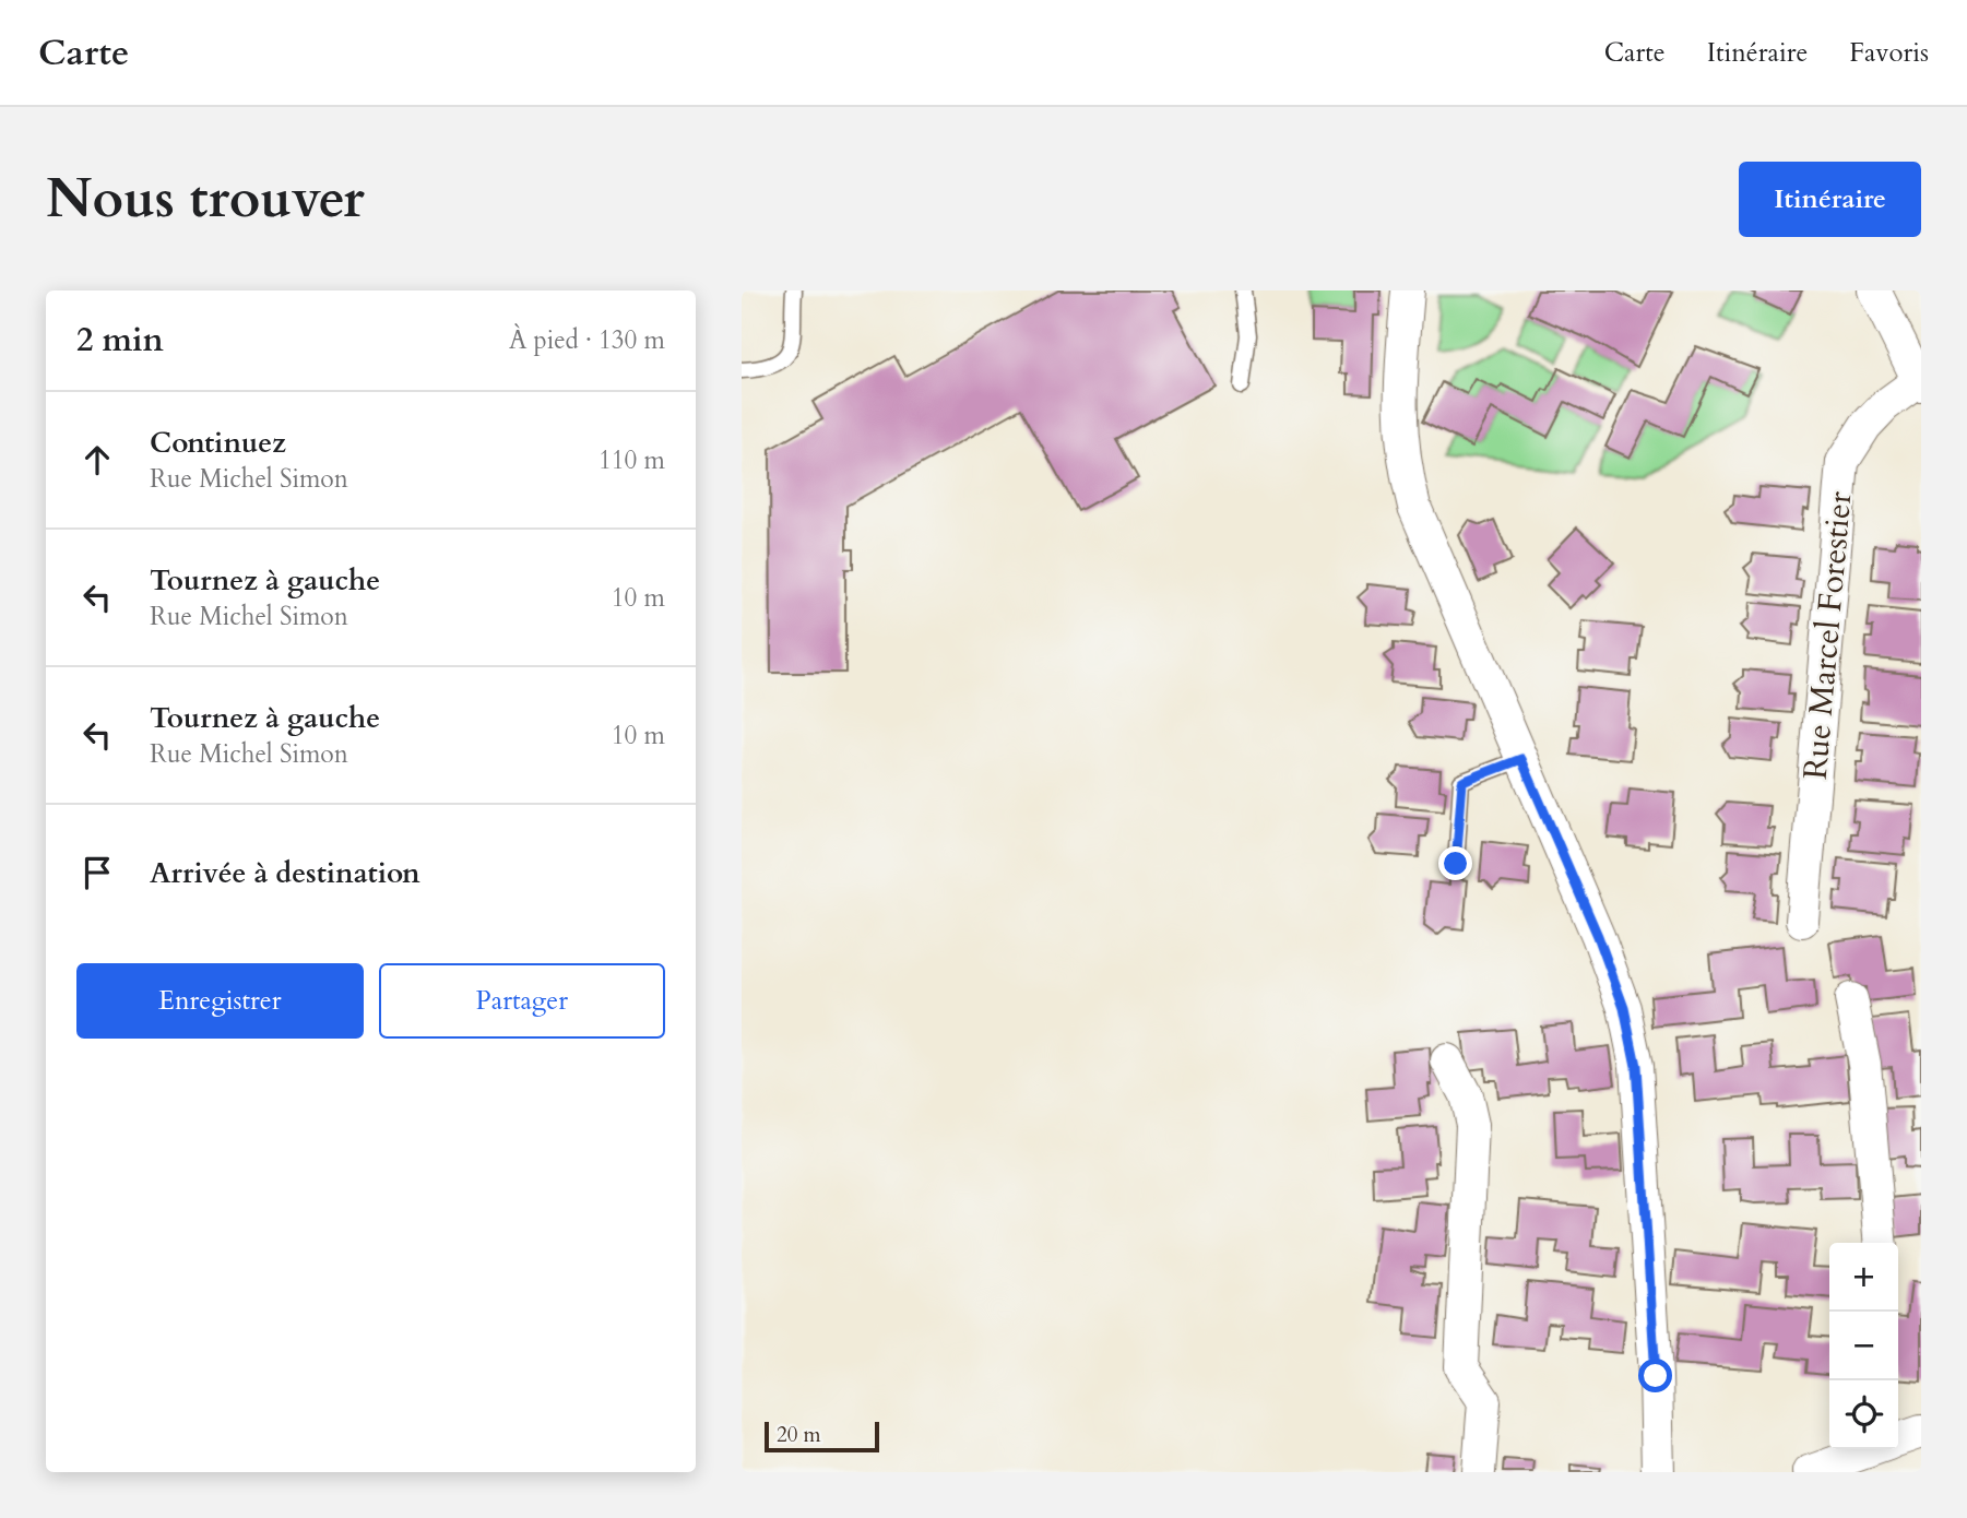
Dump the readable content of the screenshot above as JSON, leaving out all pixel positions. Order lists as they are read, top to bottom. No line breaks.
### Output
{"streets":{"street":["Rue Marcel Forestier"]},"scale_bar":"20 m","page":{"header":"Carte","nav":["Carte","Itinéraire","Favoris"],"buttons":["Itinéraire",["Enregistrer","Partager"]],"title":"Nous trouver","heading":["2 min","À pied · 130 m"],"list":[["Continuez","Rue Michel Simon","110 m"],["Tournez à gauche","Rue Michel Simon","10 m"],["Tournez à gauche","Rue Michel Simon","10 m"],"Arrivée à destination"],"map_buttons":["+","−"],"scale":"20 m"}}
